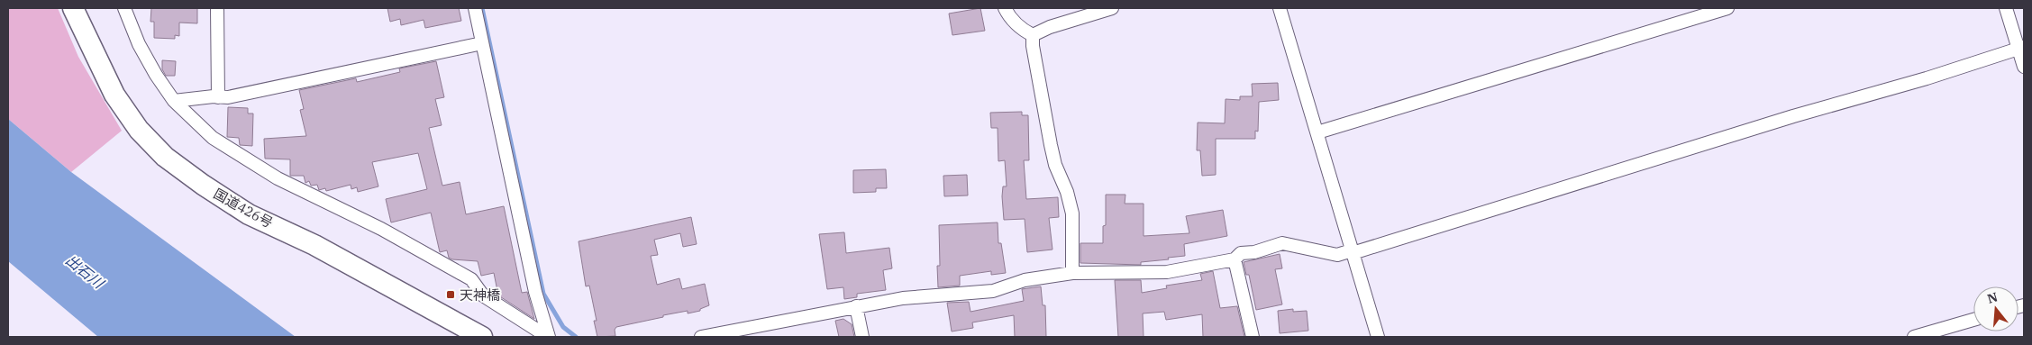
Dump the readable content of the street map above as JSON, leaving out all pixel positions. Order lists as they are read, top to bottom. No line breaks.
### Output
{"streets":{"highway":["国道426号"]},"water":["出石川"],"places":{"transit":["天神橋"]},"north":"top"}
